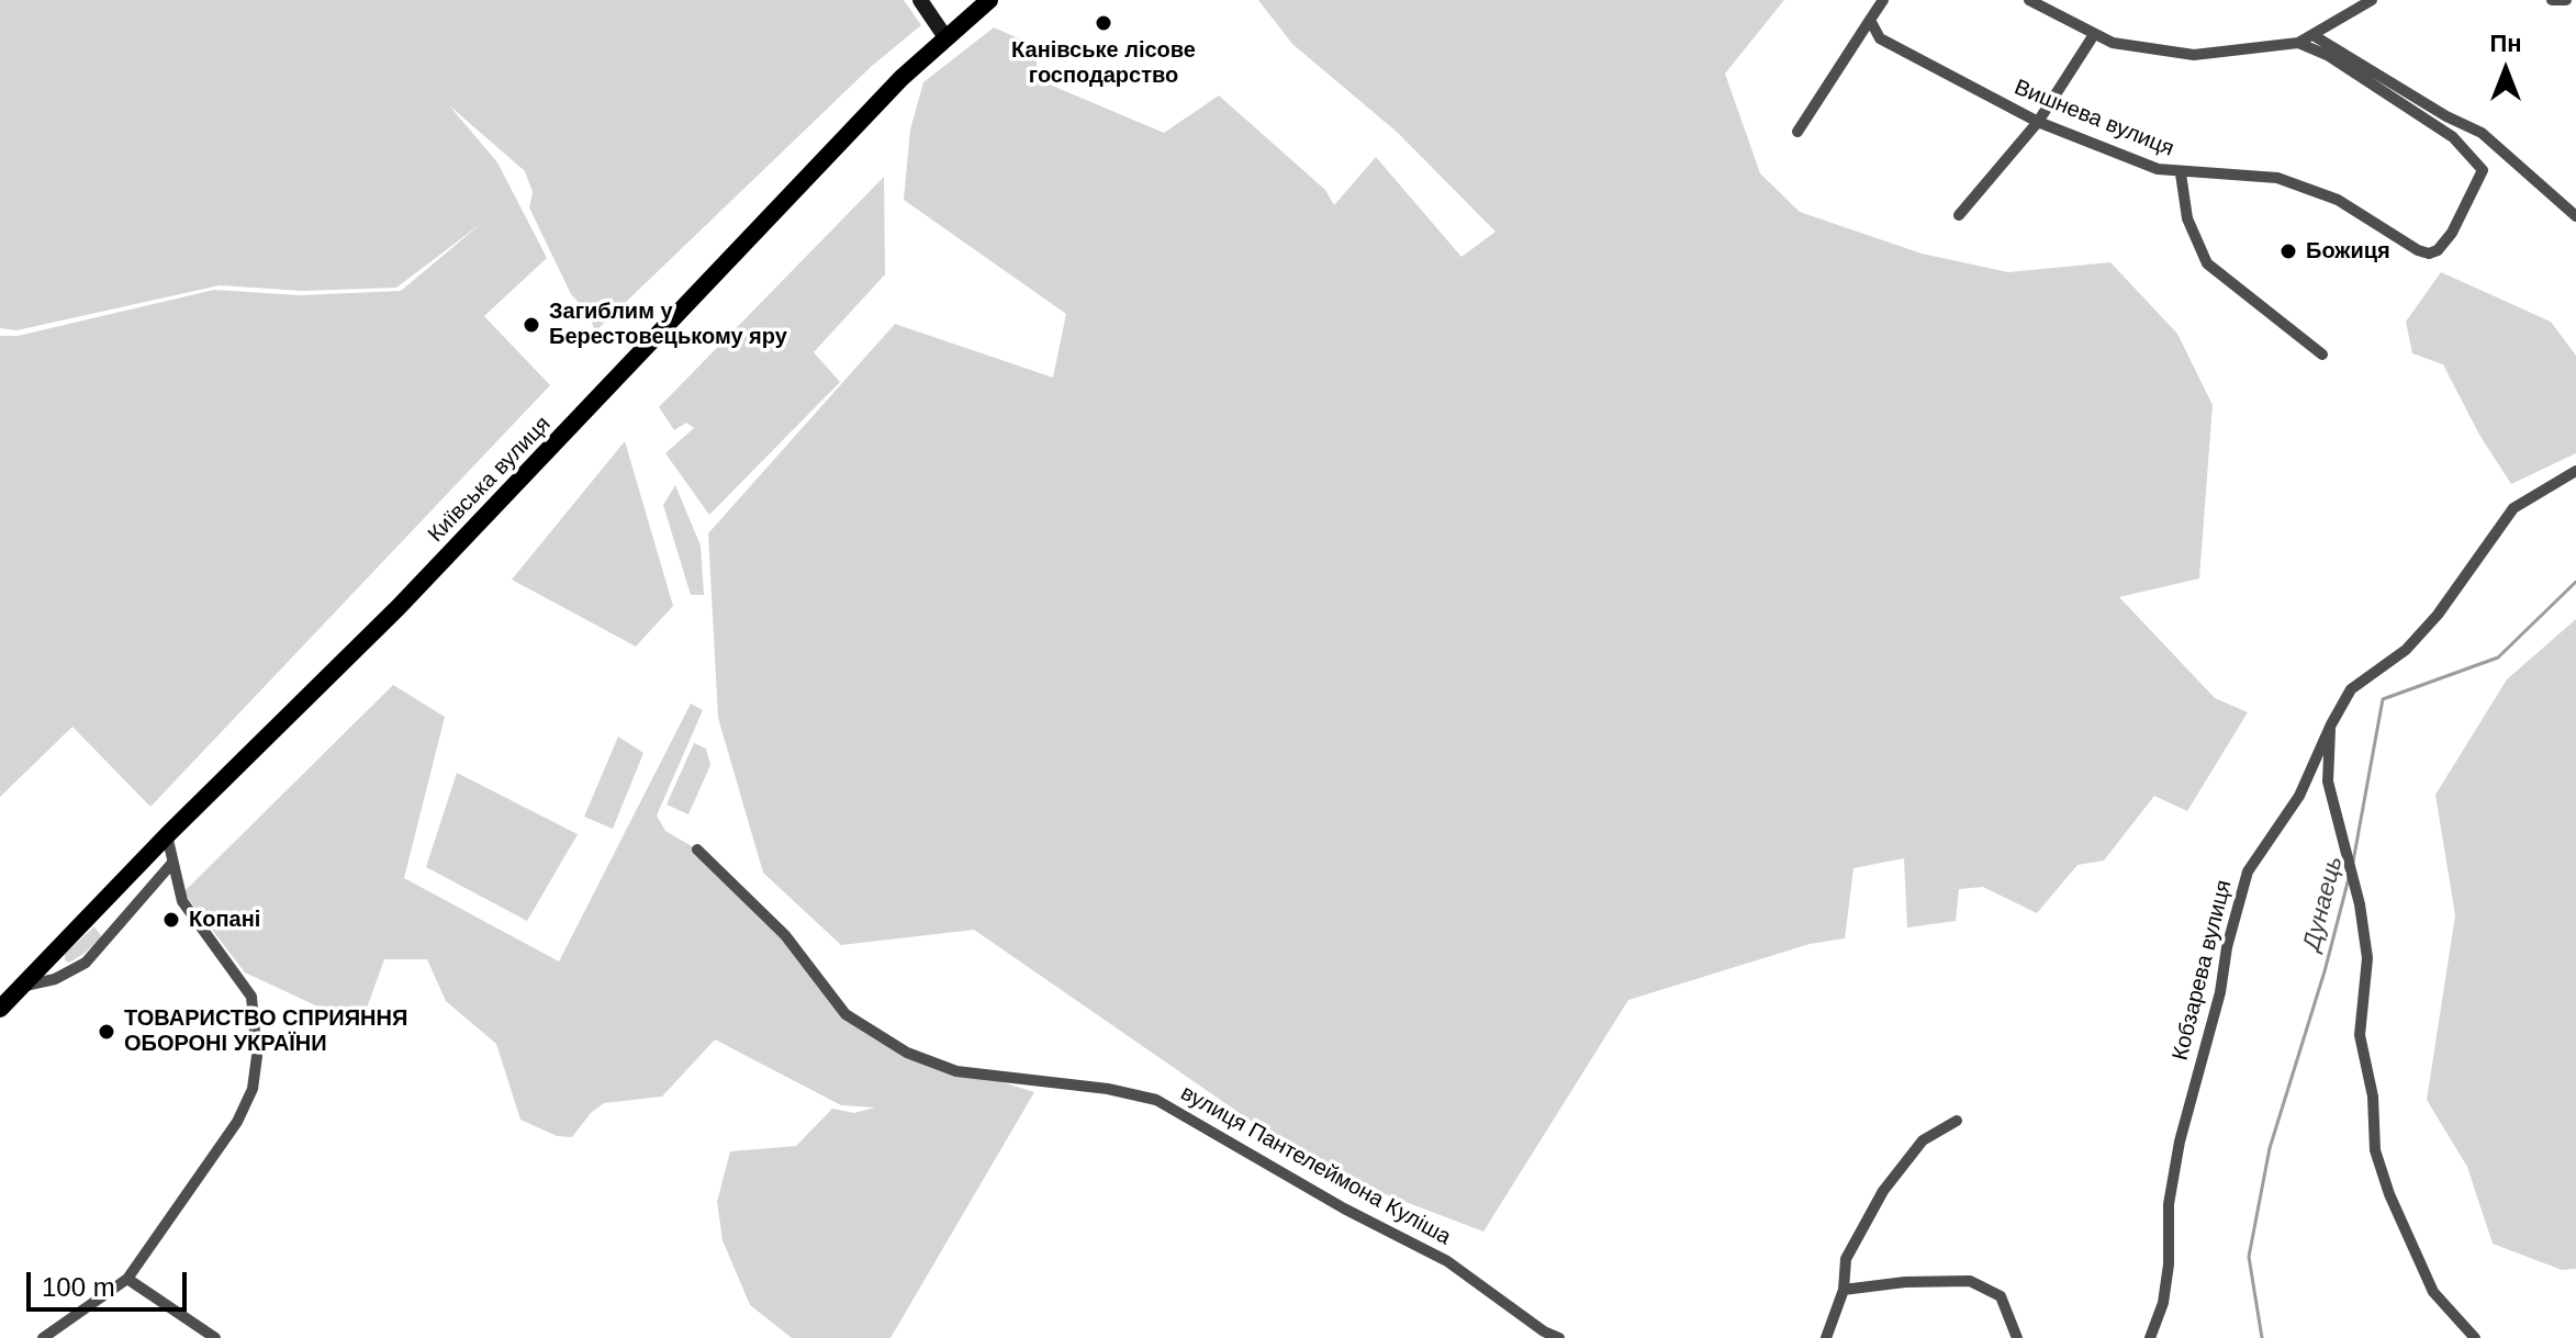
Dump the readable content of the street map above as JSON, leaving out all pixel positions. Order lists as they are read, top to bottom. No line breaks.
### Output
{"streets":{"main road":["Київська вулиця"],"street":["Вишнева вулиця","Кобзарева вулиця","вулиця Пантелеймона Куліша"]},"water":["Дунаець"],"places":["Канівське лісове господарство","Божиця","Загиблим у Берестовецькому яру","Копані","ТОВАРИСТВО СПРИЯННЯ ОБОРОНІ УКРАЇНИ"],"scale_bar":"100 m","north":"top"}
